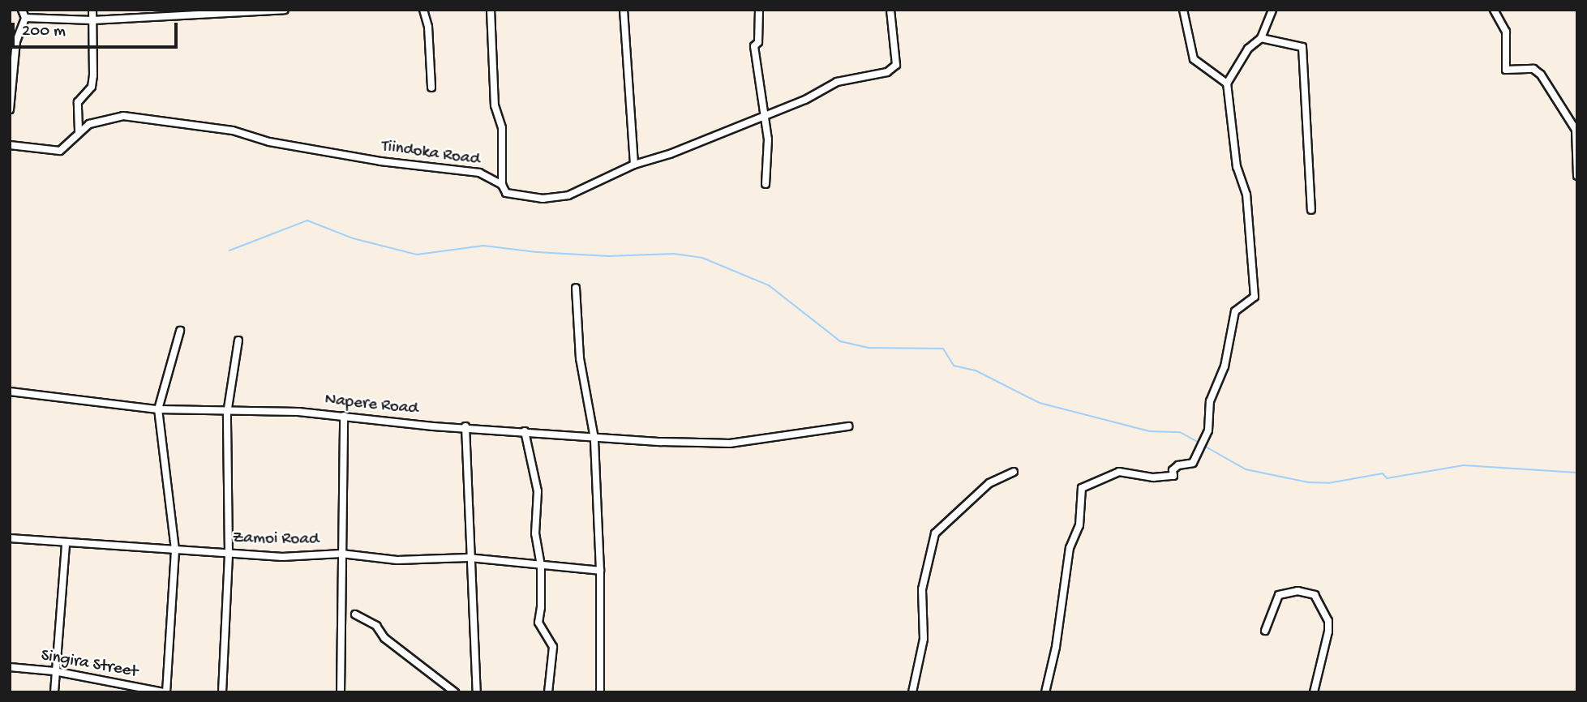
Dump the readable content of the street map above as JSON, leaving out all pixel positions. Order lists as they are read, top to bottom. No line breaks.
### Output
{"streets":{"street":["Tiindoka Road","Napere Road","Zamoi Road","Singira Street"]},"scale_bar":"200 m"}
